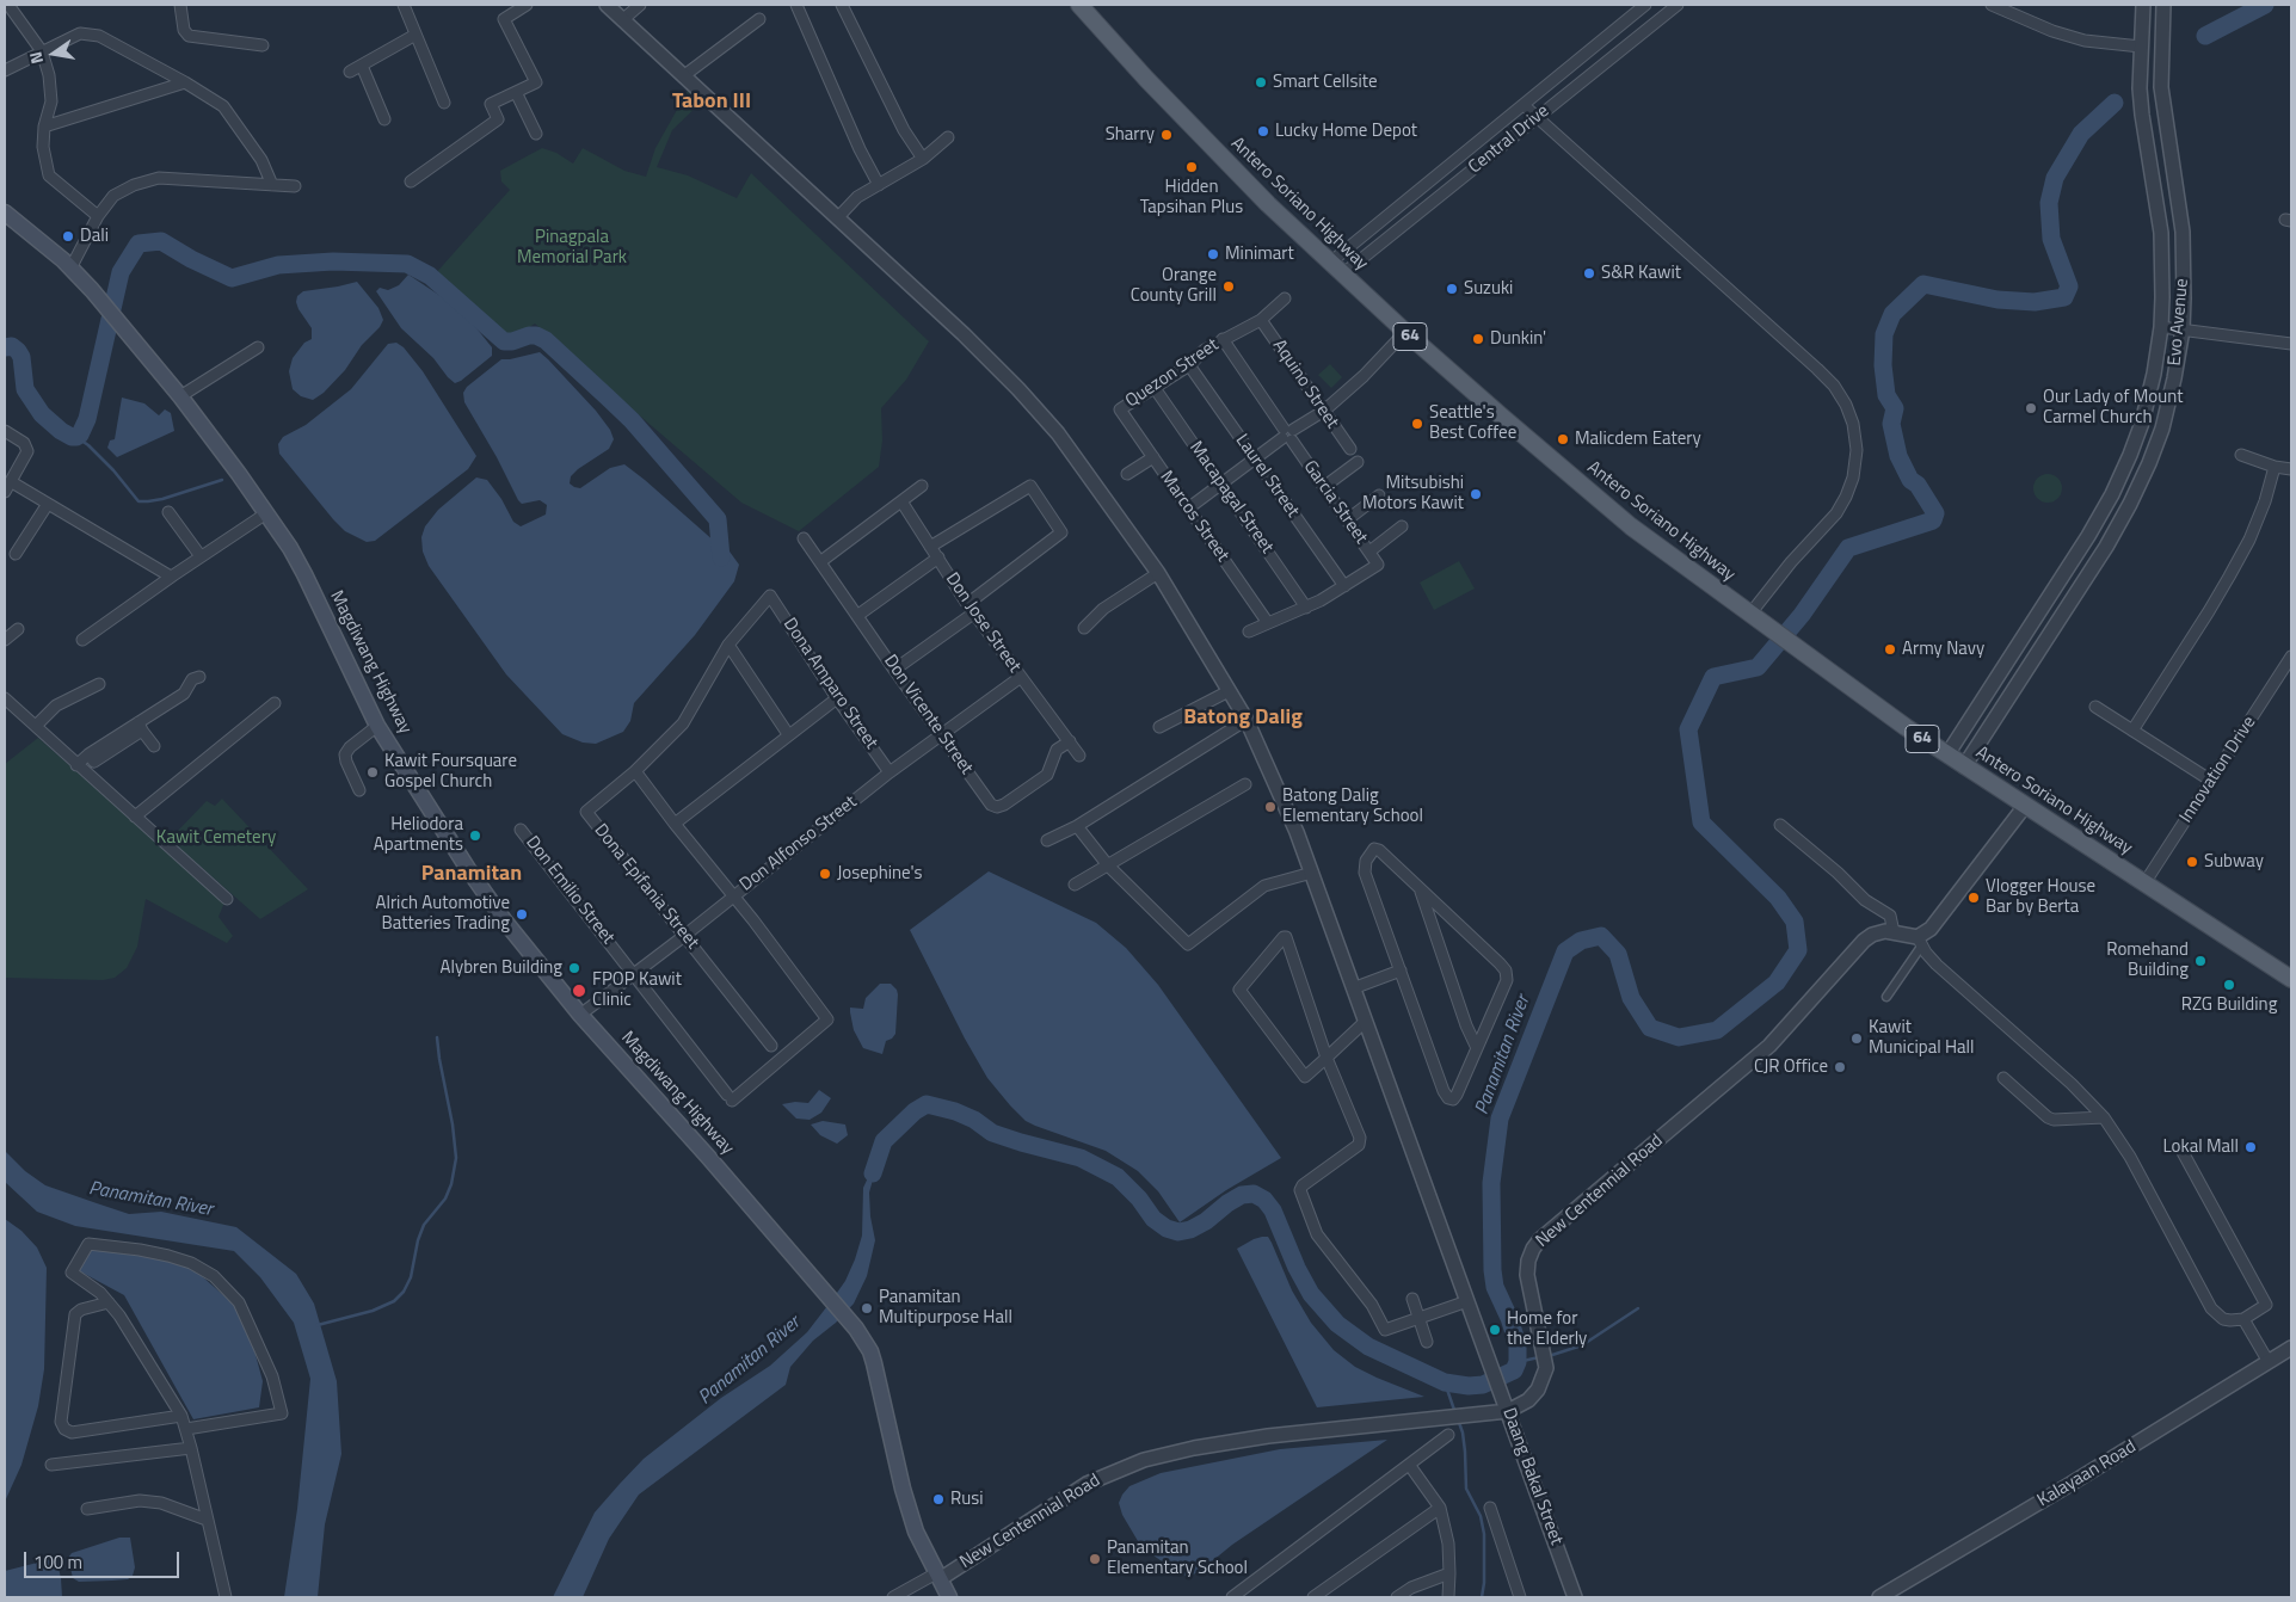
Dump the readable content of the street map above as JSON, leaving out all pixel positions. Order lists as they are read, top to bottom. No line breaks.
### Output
{"streets":{"main road":["Antero Soriano Highway","64","Magdiwang Highway"],"street":["Central Drive","Evo Avenue","Quezon Street","Aquino Street","Laurel Street","Macapagal Street","Garcia Street","Marcos Street","Don Jose Street","Dona Amparo Street","Don Vicente Street","Innovation Drive","Don Alfonso Street","Dona Epifania Street","Don Emilio Street","New Centennial Road","Kalayaan Road","Daang Bakal Street"]},"crossings":[["Central Drive","Antero Soriano Highway"],["Antero Soriano Highway","Evo Avenue"],["Antero Soriano Highway","Innovation Drive"],["Quezon Street","Aquino Street"],["Quezon Street","Laurel Street"],["Quezon Street","Macapagal Street"],["Quezon Street","Garcia Street"],["Quezon Street","Marcos Street"],["Laurel Street","Garcia Street"],["Don Jose Street","Don Vicente Street"],["Don Jose Street","Don Alfonso Street"],["Magdiwang Highway","Don Alfonso Street"],["Magdiwang Highway","New Centennial Road"],["Dona Amparo Street","Don Alfonso Street"],["Dona Amparo Street","Dona Epifania Street"],["Don Vicente Street","Don Alfonso Street"],["Don Alfonso Street","Dona Epifania Street"],["Don Alfonso Street","Don Emilio Street"],["Dona Epifania Street","Don Emilio Street"],["New Centennial Road","Daang Bakal Street"]],"districts":["Tabon III","Batong Dalig","Panamitan"],"water":["Panamitan River"],"parks":["Pinagpala Memorial Park","Kawit Cemetery"],"places":["Smart Cellsite","Lucky Home Depot","Sharry","Hidden Tapsihan Plus","Dali","Minimart","S&R Kawit","Orange County Grill","Suzuki","Dunkin'","Our Lady of Mount Carmel Church","Seattle's Best Coffee","Malicdem Eatery","Mitsubishi Motors Kawit","Army Navy","Kawit Foursquare Gospel Church","Batong Dalig Elementary School","Heliodora Apartments","Subway","Josephine's","Vlogger House Bar by Berta","Alrich Automotive Batteries Trading","Romehand Building","Alybren Building","RZG Building","FPOP Kawit Clinic","Kawit Municipal Hall","CJR Office","Lokal Mall","Panamitan Multipurpose Hall","Home for the Elderly","Rusi","Panamitan Elementary School"],"scale_bar":"100 m","north":"left"}
